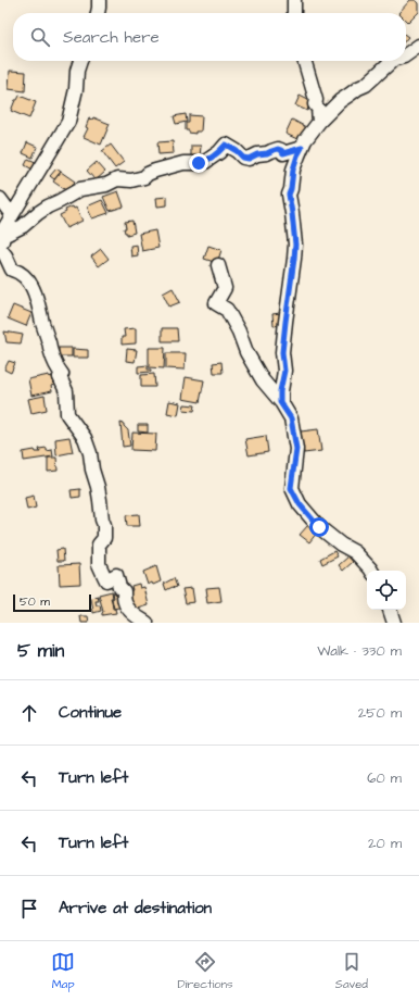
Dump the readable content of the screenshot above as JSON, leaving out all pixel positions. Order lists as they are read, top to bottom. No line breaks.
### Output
{"scale_bar":"50 m","page":{"search":"Search here","scale":"50 m","heading":["5 min","Walk · 330 m"],"list":[["Continue","250 m"],["Turn left","60 m"],["Turn left","20 m"],"Arrive at destination"],"nav":["Map","Directions","Saved"]}}
